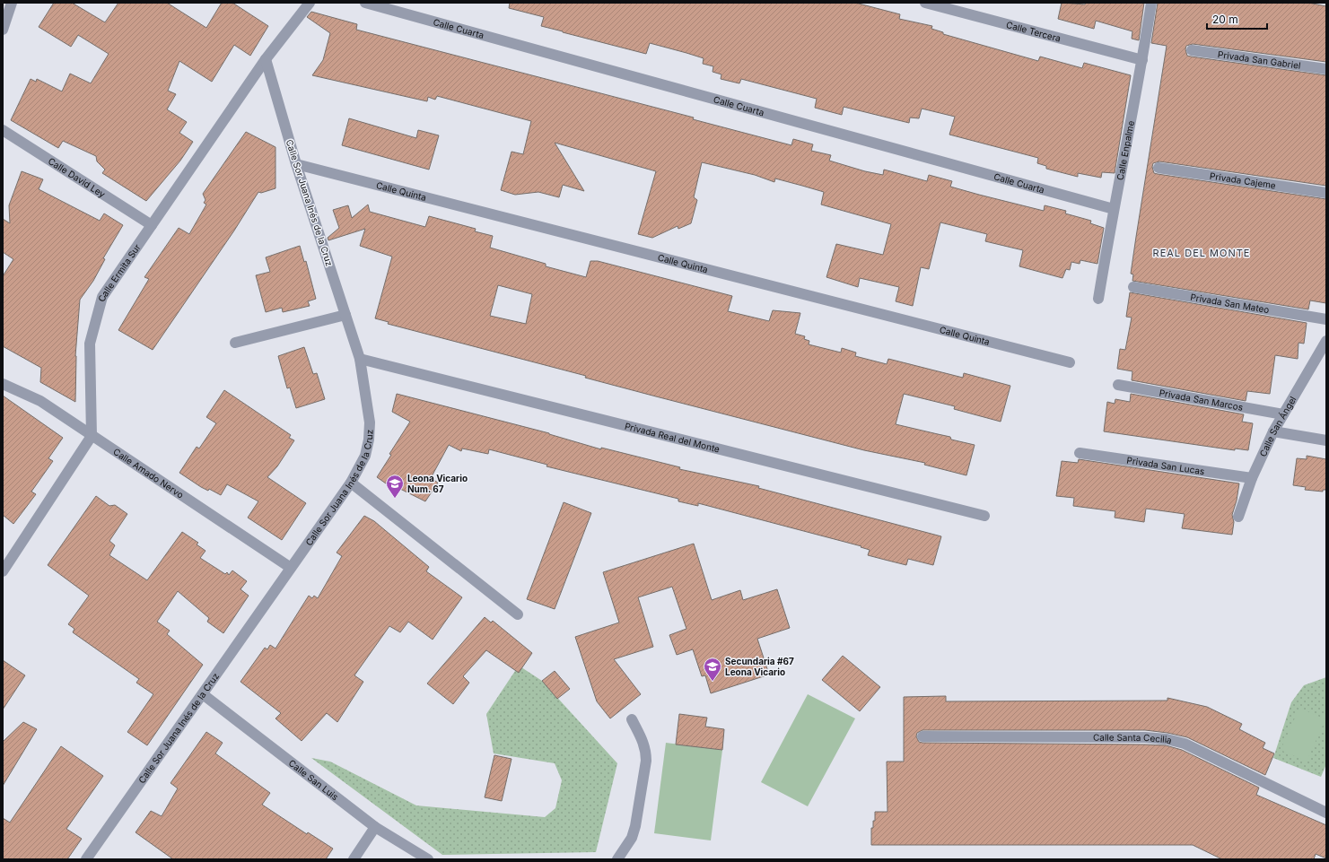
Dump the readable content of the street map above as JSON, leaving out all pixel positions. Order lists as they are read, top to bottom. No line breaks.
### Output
{"streets":{"street":["Calle Cuarta","Calle Tercera","Privada San Gabriel","Calle Enpalme","Calle David Ley","Privada Cajeme","Calle Quinta","Calle Sor Juana Inés de la Cruz","Calle Ermita Sur","Privada San Mateo","Privada San Marcos","Calle San Ángel","Privada Real del Monte","Privada San Lucas","Calle Amado Nervo","Calle Santa Cecilia","Calle San Luis"]},"crossings":[["Calle Cuarta","Calle Enpalme"],["Calle Tercera","Calle Enpalme"],["Calle David Ley","Calle Ermita Sur"],["Calle Quinta","Calle Sor Juana Inés de la Cruz"],["Calle Sor Juana Inés de la Cruz","Calle Ermita Sur"],["Calle Sor Juana Inés de la Cruz","Privada Real del Monte"],["Calle Sor Juana Inés de la Cruz","Calle Amado Nervo"],["Calle Sor Juana Inés de la Cruz","Calle San Luis"],["Calle Ermita Sur","Calle Amado Nervo"],["Privada San Marcos","Calle San Ángel"],["Calle San Ángel","Privada San Lucas"]],"districts":["REAL DEL MONTE"],"places":{"school or university":["Leona Vicario Num. 67","Secundaria #67 Leona Vicario"]},"scale_bar":"20 m"}
